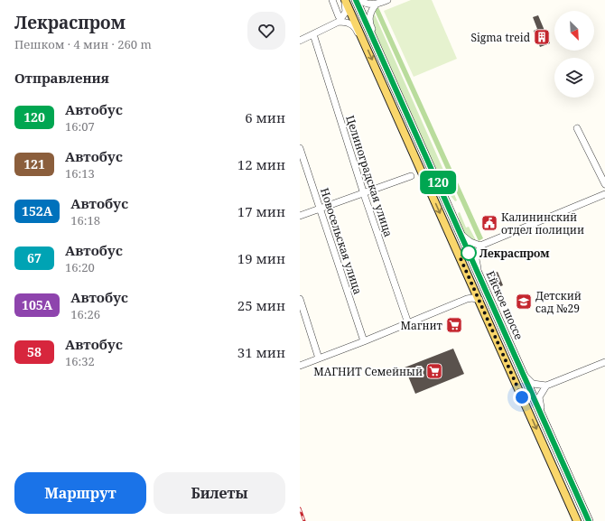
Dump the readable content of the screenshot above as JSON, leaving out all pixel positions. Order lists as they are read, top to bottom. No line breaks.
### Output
{"streets":{"main road":["Ейское шоссе"],"street":["Целиноградская улица","Новосельская улица"]},"places":{"building":["Sigma treid"],"public building":["Калининский отдел полиции"],"other":["Лекраспром"],"school or university":["Детский сад №29"],"supermarket":["Магнит","МАГНИТ Семейный"]},"lines":["bus line 120"],"north":"bottom right","page":{"heading":[["Лекраспром","Пешком · 4 мин · 260 m"],"Отправления"],"on_map":"120","list":[{"mark":"120","name":"Автобус","note":"16:07","value":"6 мин"},{"mark":"121","name":"Автобус","note":"16:13","value":"12 мин"},{"mark":"152A","name":"Автобус","note":"16:18","value":"17 мин"},{"mark":"67","name":"Автобус","note":"16:20","value":"19 мин"},{"mark":"105А","name":"Автобус","note":"16:26","value":"25 мин"},{"mark":"58","name":"Автобус","note":"16:32","value":"31 мин"}],"buttons":["Маршрут","Билеты"]}}
